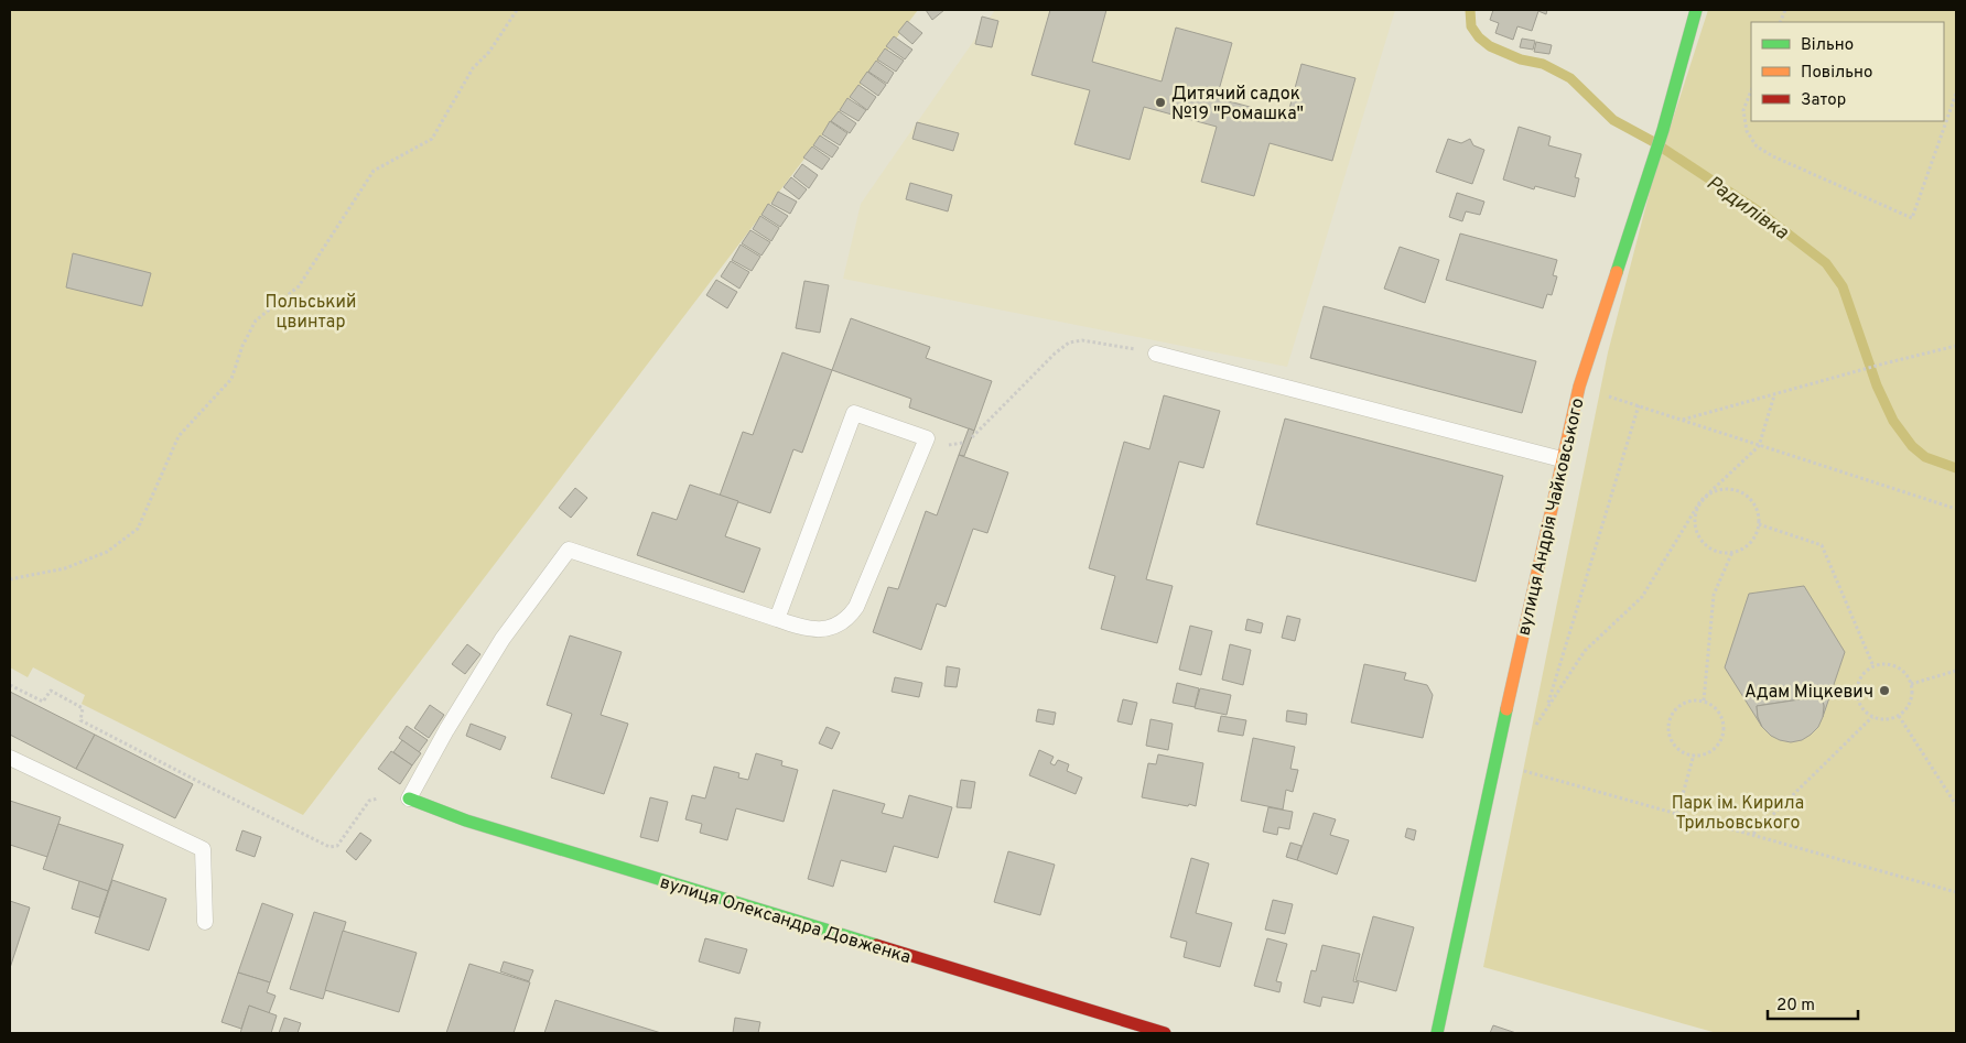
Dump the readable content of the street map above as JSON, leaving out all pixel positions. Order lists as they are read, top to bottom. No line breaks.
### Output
{"streets":{"street":["вулиця Андрія Чайковського","вулиця Олександра Довженка"]},"water":["Радилівка"],"parks":["Польський цвинтар","Парк ім. Кирила Трильовського"],"places":["Дитячий садок №19 \"Ромашка\"","Адам Міцкевич"],"legend":["Вільно","Повільно","Затор"],"scale_bar":"20 m"}
